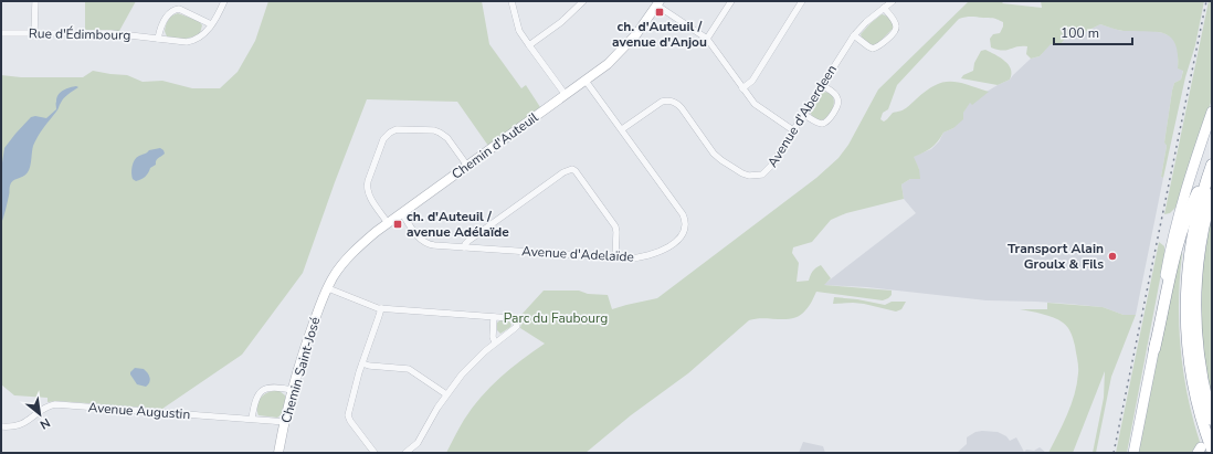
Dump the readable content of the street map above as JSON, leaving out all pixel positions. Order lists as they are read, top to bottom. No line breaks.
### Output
{"streets":{"street":["Rue d'Édimbourg","Avenue d'Aberdeen","Chemin d'Auteuil","Avenue d'Adelaïde","Chemin Saint-José","Avenue Augustin"]},"crossings":[["Avenue d'Aberdeen","Avenue d'Adelaïde"],["Chemin d'Auteuil","Avenue d'Adelaïde"],["Chemin d'Auteuil","Chemin Saint-José"],["Chemin Saint-José","Avenue Augustin"]],"parks":["Parc du Faubourg"],"places":{"transit":["ch. d'Auteuil / avenue d'Anjou","ch. d'Auteuil / avenue Adélaïde"],"other":["Transport Alain Groulx & Fils"]},"scale_bar":"100 m","north":"bottom right"}
